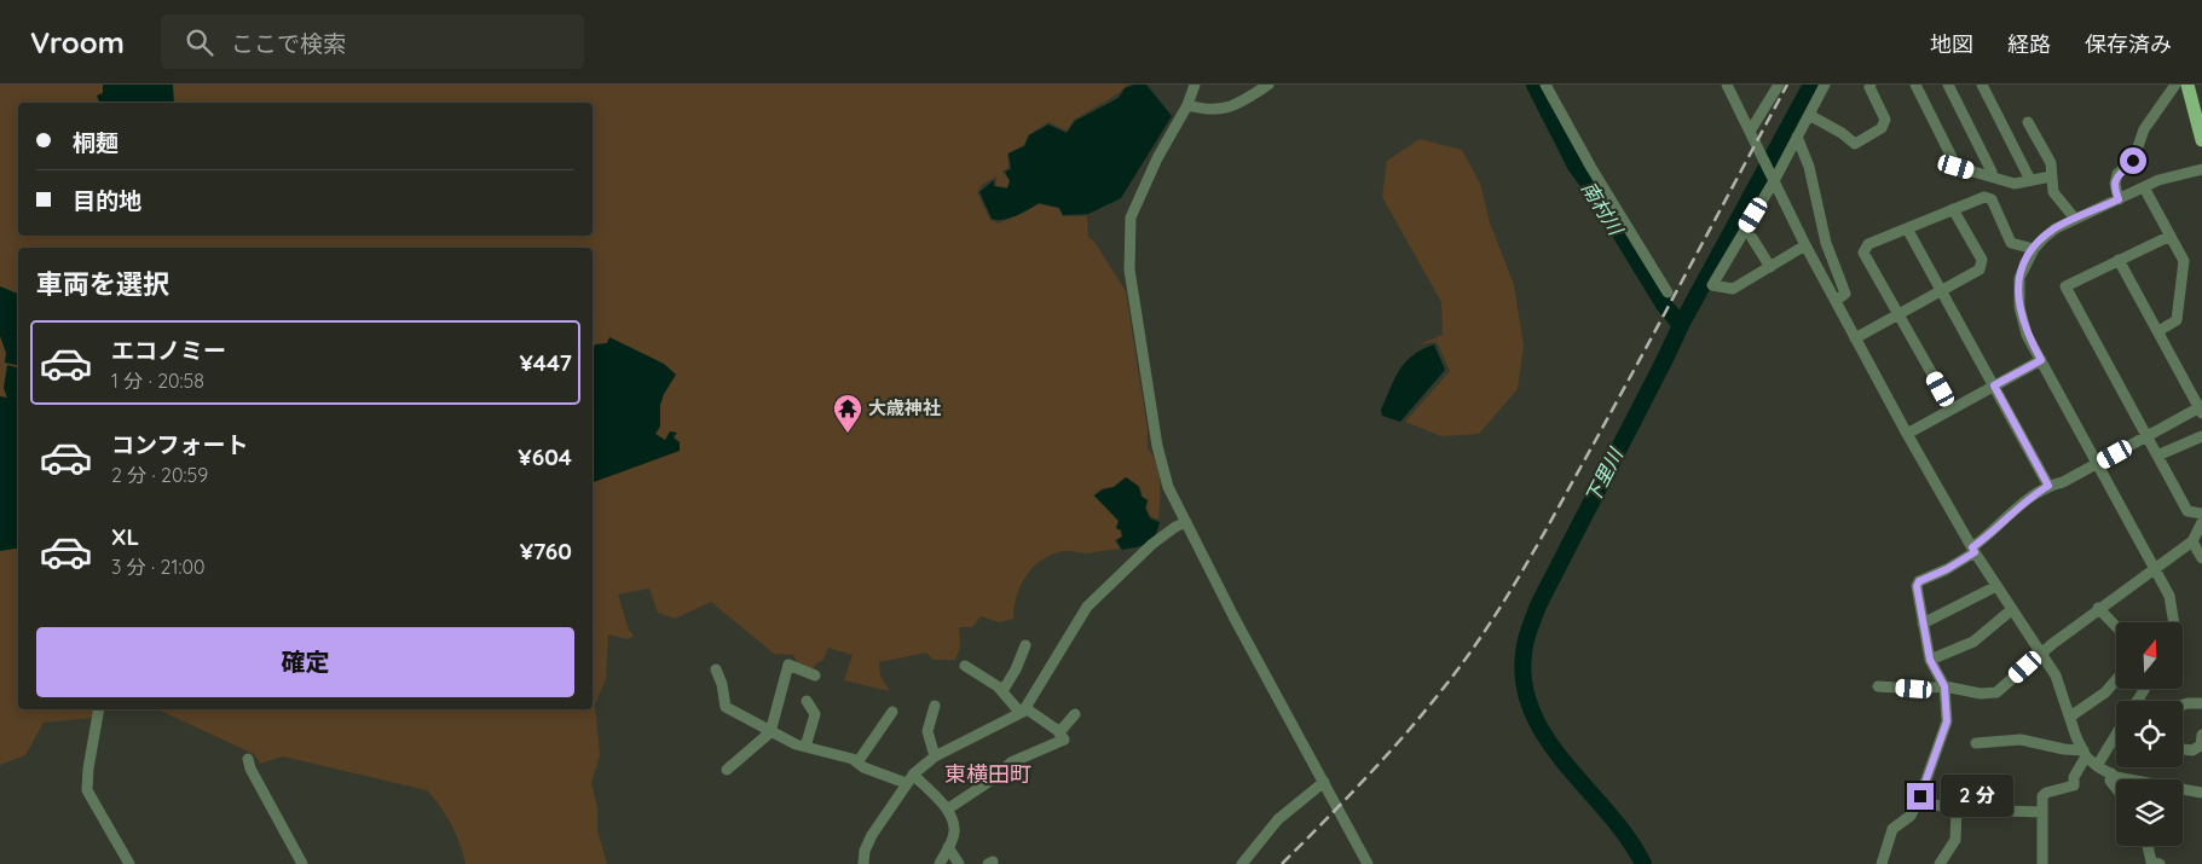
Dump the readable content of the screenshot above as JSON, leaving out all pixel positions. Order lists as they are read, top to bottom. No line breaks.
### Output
{"districts":["東横田町"],"water":["南村川","下里川"],"places":{"temple":["大歳神社"]},"north":"top","page":{"header":"Vroom","search":"ここで検索","nav":["地図","経路","保存済み"],"banner":["桐麺","目的地"],"heading":"車両を選択","list":[{"name":"エコノミー","note":"1 分 · 20:58","value":"¥447"},{"name":"コンフォート","note":"2 分 · 20:59","value":"¥604"},{"name":"XL","note":"3 分 · 21:00","value":"¥760"}],"buttons":"確定","bubble":"2 分"}}
